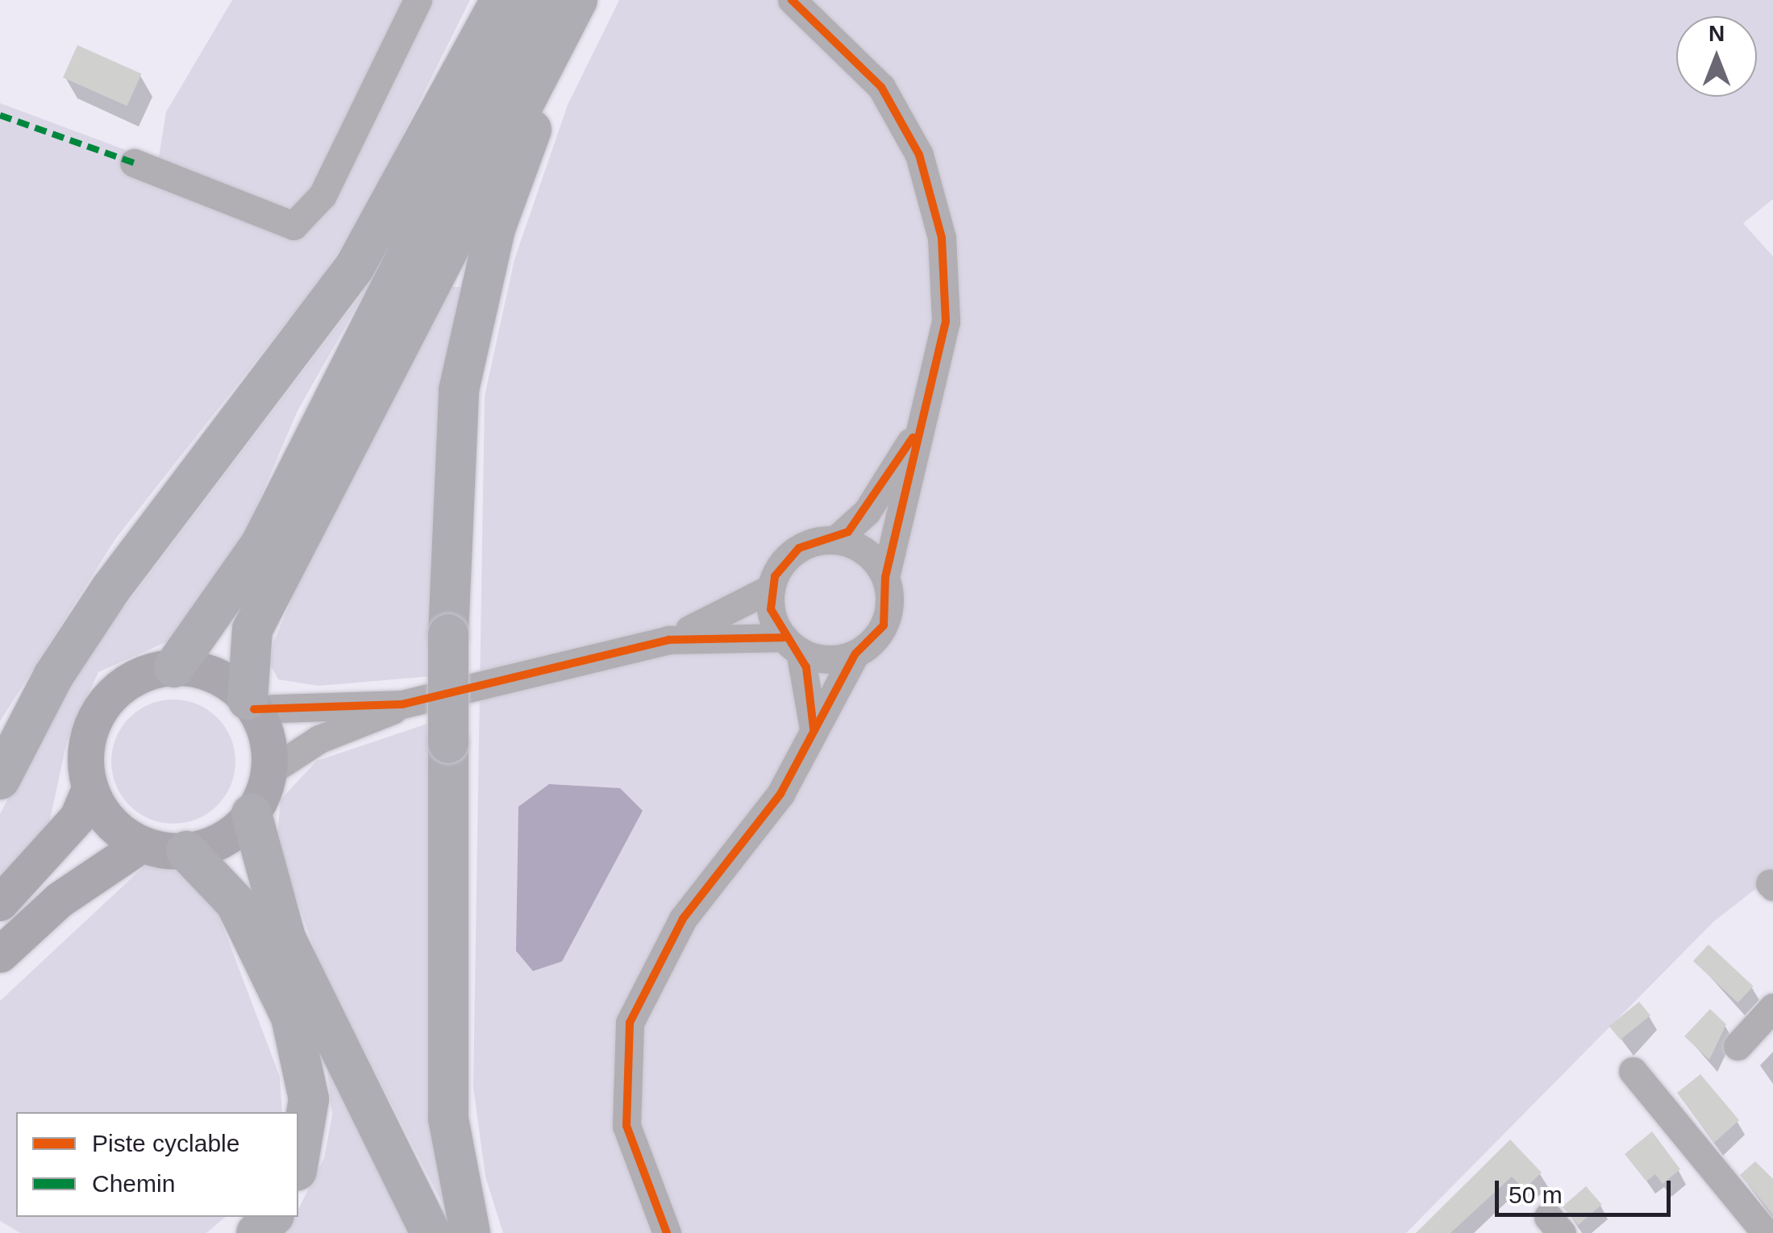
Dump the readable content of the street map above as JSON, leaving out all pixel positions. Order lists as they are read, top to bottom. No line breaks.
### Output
{"legend":["Piste cyclable","Chemin"],"scale_bar":"50 m","north":"top"}
